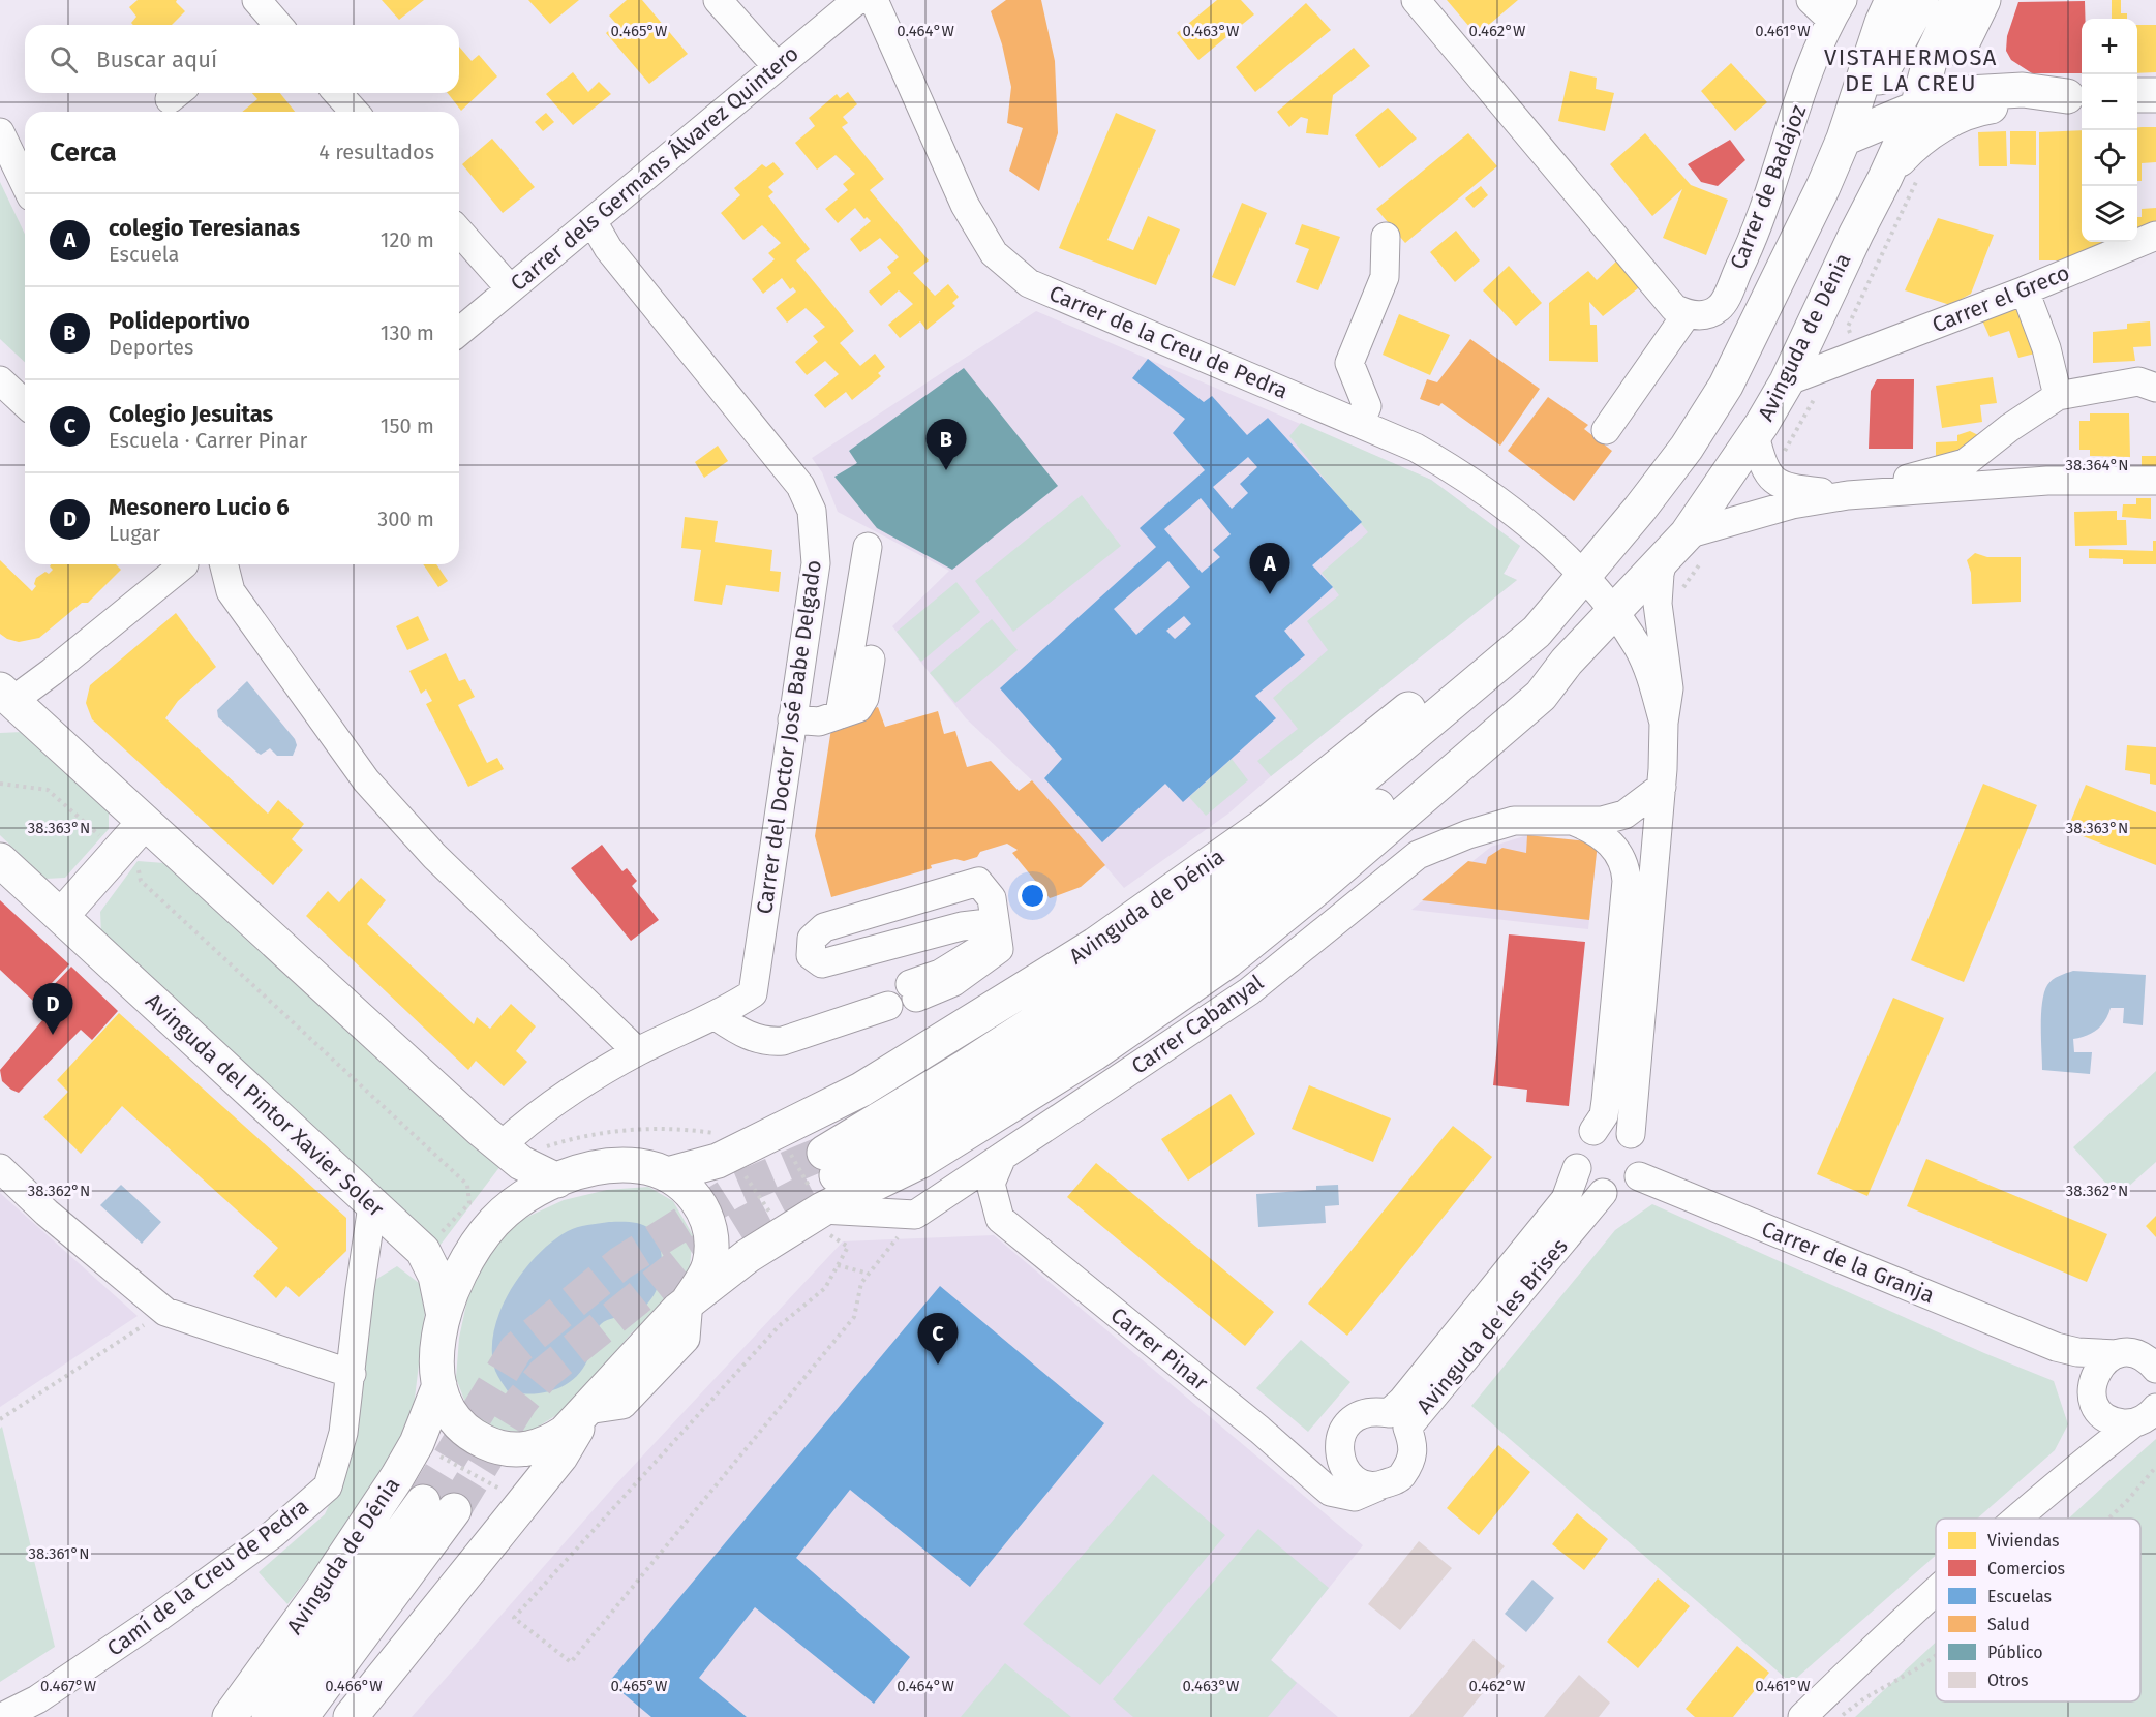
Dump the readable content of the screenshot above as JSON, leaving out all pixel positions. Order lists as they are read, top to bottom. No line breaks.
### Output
{"streets":{"main road":["Avinguda de Dénia","Avinguda del Pintor Xavier Soler"],"street":["Carrer dels Germans Álvarez Quintero","Carrer de Badajoz","Carrer el Greco","Carrer de la Creu de Pedra","Carrer del Doctor José Babe Delgado","Carrer Cabanyal","Carrer de la Granja","Avinguda de les Brises","Carrer Pinar","Camí de la Creu de Pedra"]},"crossings":[["Carrer dels Germans Álvarez Quintero","Carrer del Doctor José Babe Delgado"],["Carrer el Greco","Avinguda de Dénia"],["Avinguda de Dénia","Carrer de la Creu de Pedra"],["Avinguda de Dénia","Avinguda del Pintor Xavier Soler"],["Carrer Cabanyal","Carrer Pinar"],["Avinguda del Pintor Xavier Soler","Camí de la Creu de Pedra"],["Carrer de la Granja","Avinguda de les Brises"],["Avinguda de les Brises","Carrer Pinar"]],"districts":["VISTAHERMOSA DE LA CREU"],"legend":["Viviendas","Comercios","Escuelas","Salud","Público","Otros"],"page":{"map_buttons":["+","−"],"search":"Buscar aquí","heading":["Cerca","4 resultados"],"list":[{"mark":"A","name":"colegio Teresianas","note":"Escuela","value":"120 m"},{"mark":"B","name":"Polideportivo","note":"Deportes","value":"130 m"},{"mark":"C","name":"Colegio Jesuitas","note":"Escuela · Carrer Pinar","value":"150 m"},{"mark":"D","name":"Mesonero Lucio 6","note":"Lugar","value":"300 m"}],"pins":["B","A","D","C"]},"coordinates":["0.465°W","0.464°W","0.463°W","0.462°W","0.461°W","38.364°N","38.363°N","38.362°N","38.361°N","0.467°W","0.466°W"]}
